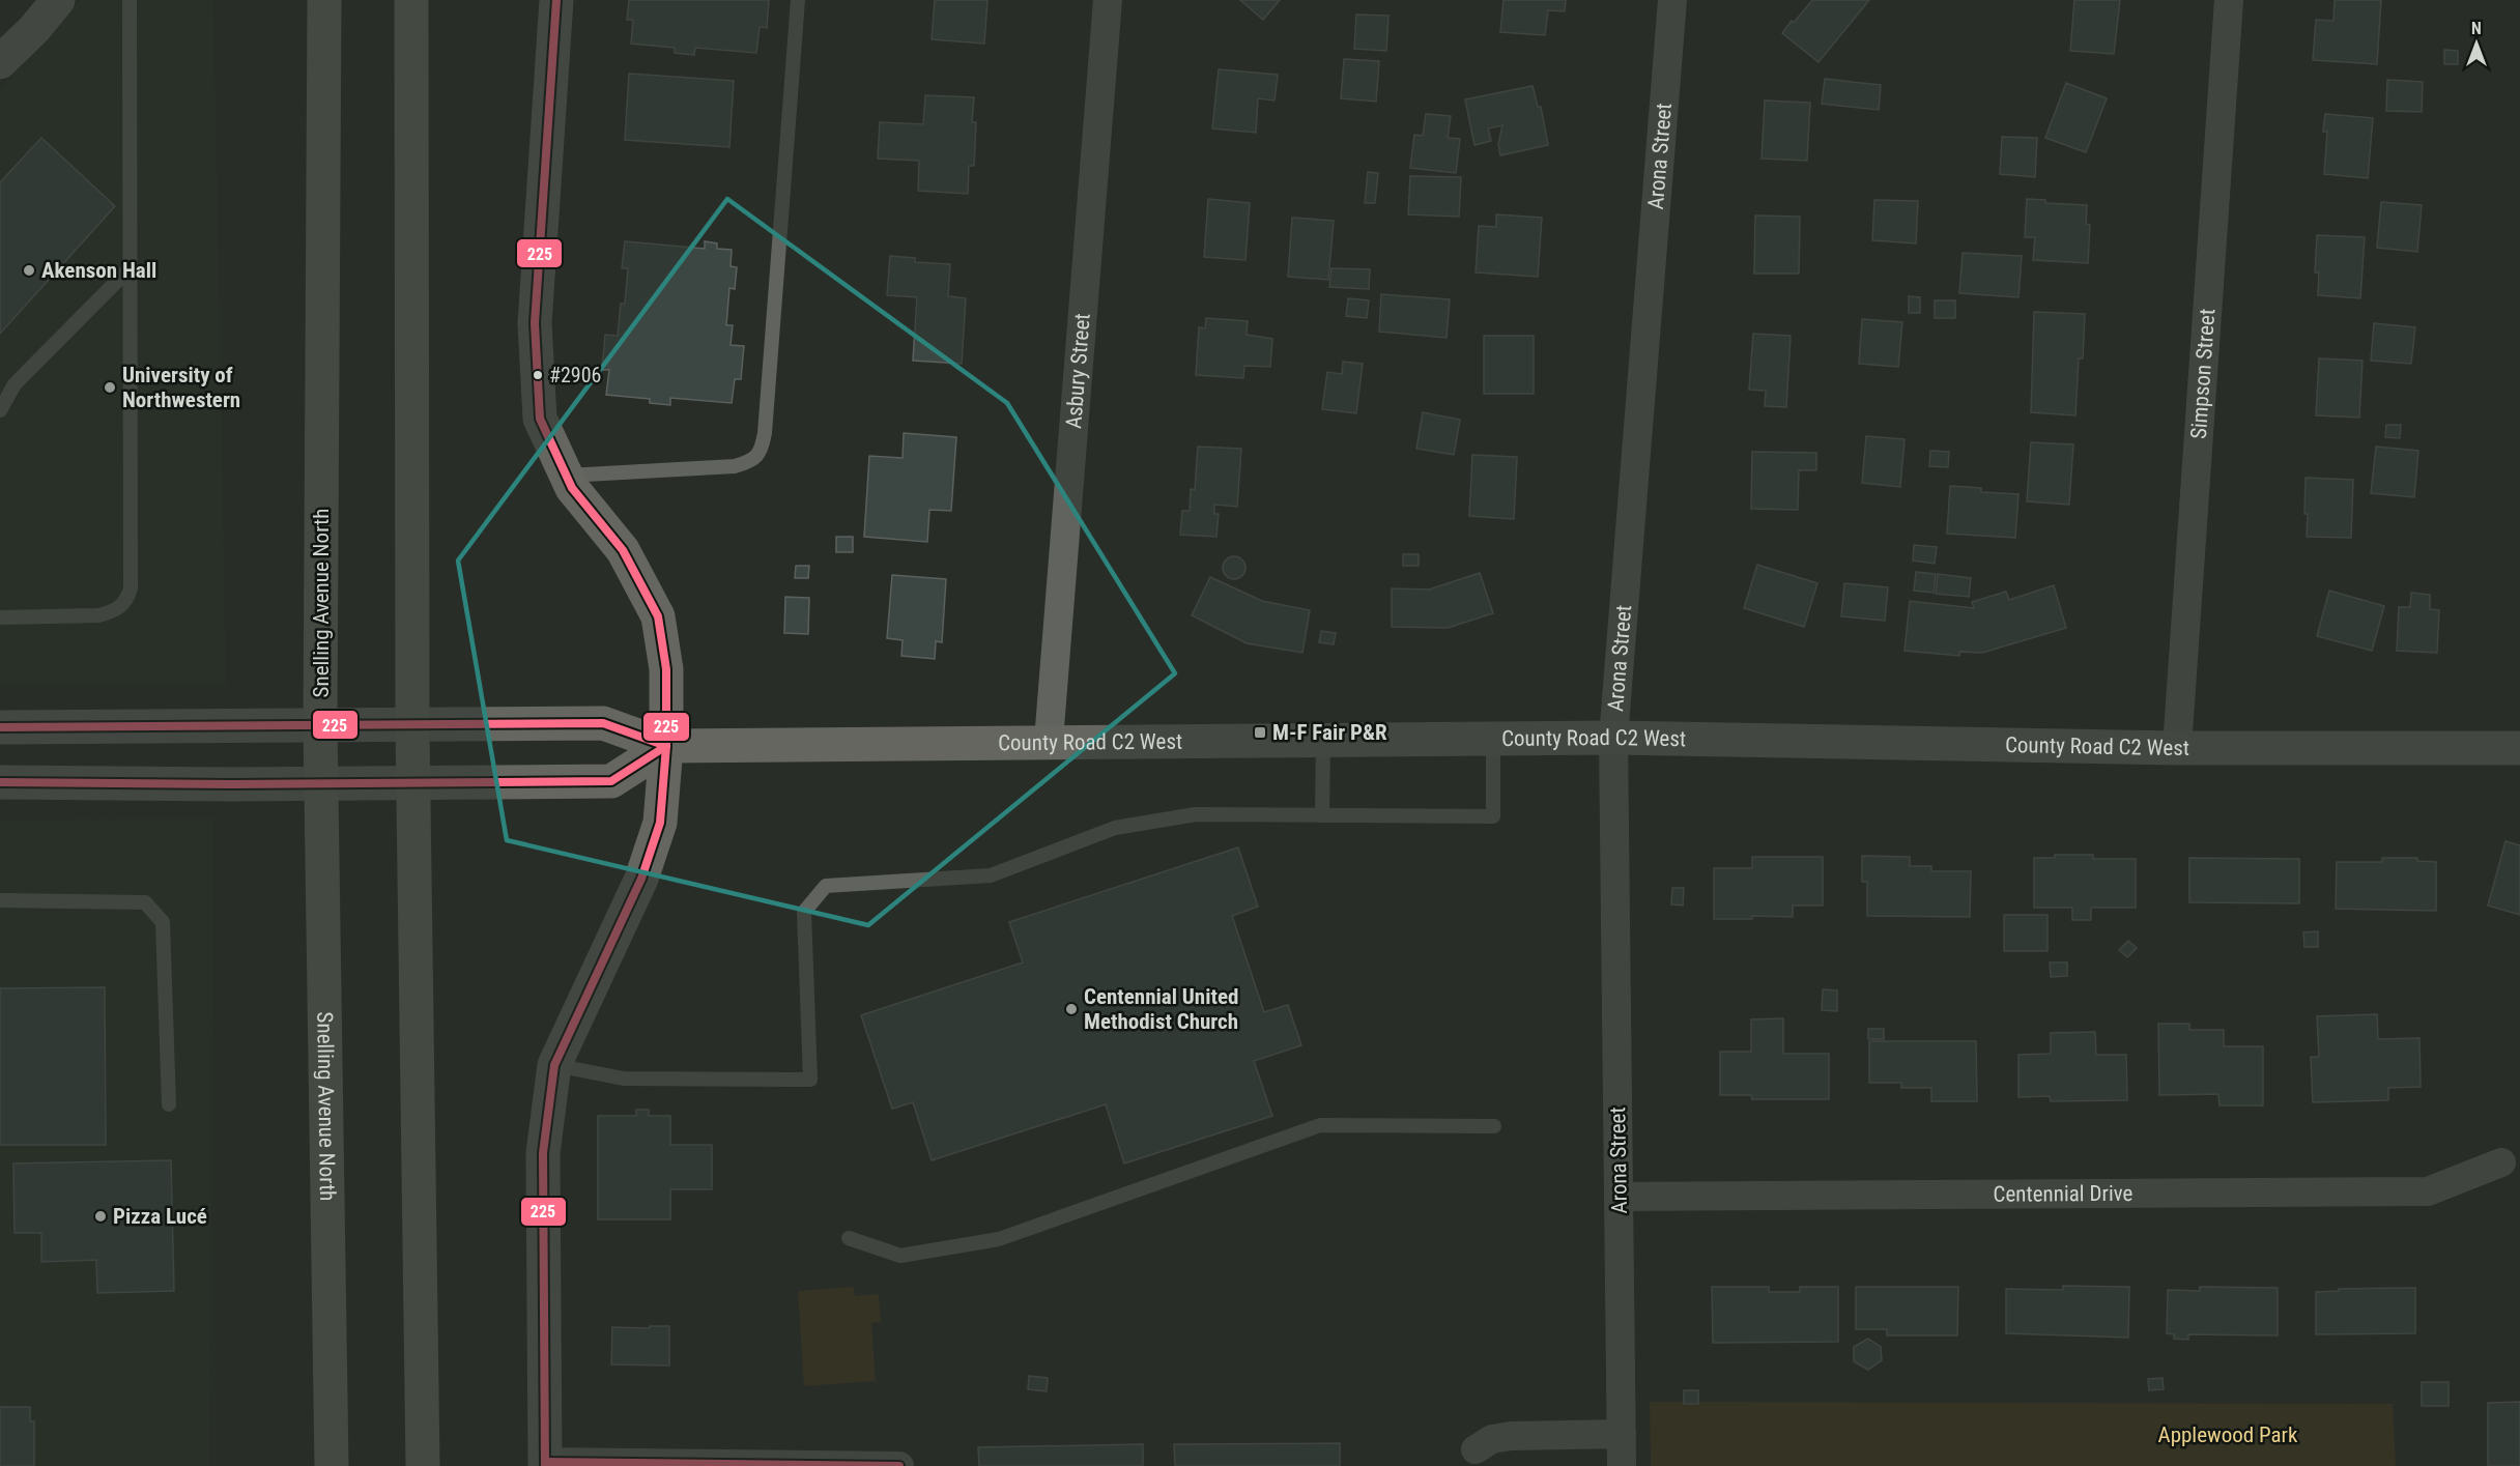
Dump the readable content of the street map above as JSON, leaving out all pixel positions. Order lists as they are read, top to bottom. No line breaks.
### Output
{"streets":{"highway":["Snelling Avenue North"],"street":["Arona Street","Asbury Street","Simpson Street","County Road C2 West","Centennial Drive"]},"crossings":[["Arona Street","County Road C2 West"],["Arona Street","Centennial Drive"],["Asbury Street","County Road C2 West"],["Simpson Street","County Road C2 West"],["Snelling Avenue North","County Road C2 West"]],"parks":["Applewood Park"],"places":{"other":["Akenson Hall","#2906","University of Northwestern","Centennial United Methodist Church","Pizza Lucé"],"transit":["M-F Fair P&R"]},"lines":["transit line 225"],"north":"top"}
